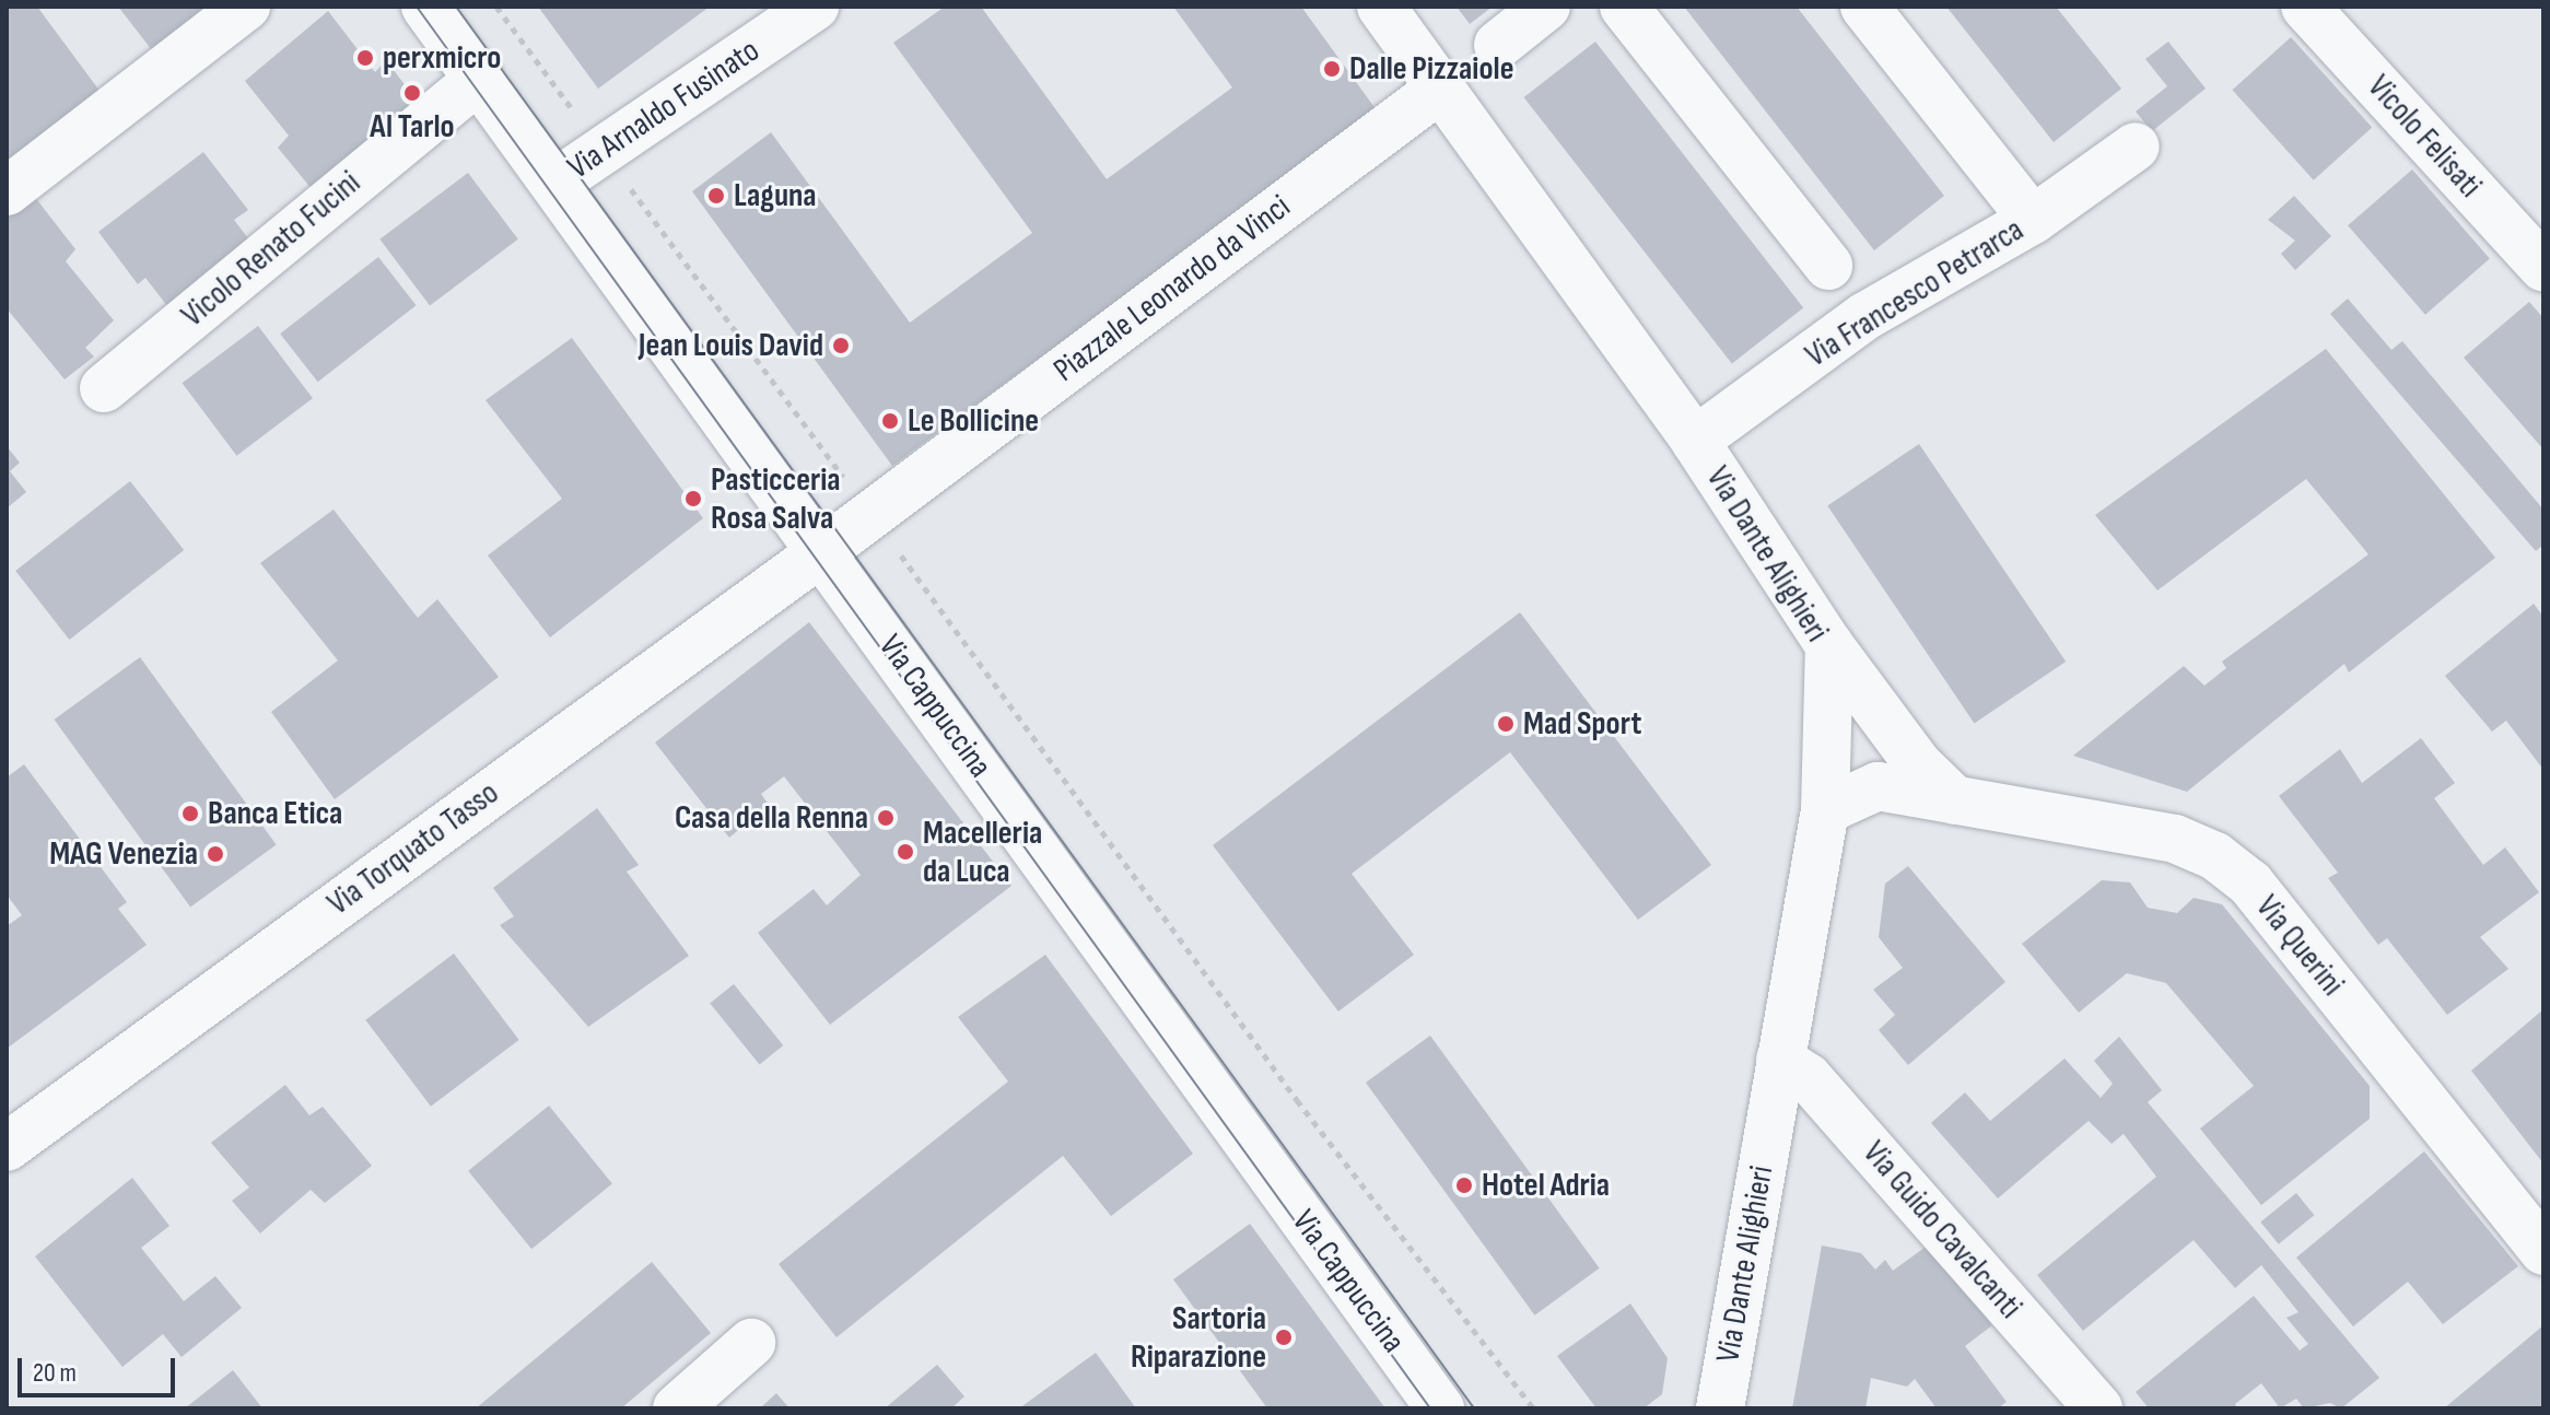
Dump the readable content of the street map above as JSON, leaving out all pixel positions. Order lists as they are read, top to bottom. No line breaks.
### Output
{"streets":{"street":["Via Arnaldo Fusinato","Vicolo Felisati","Vicolo Renato Fucini","Piazzale Leonardo da Vinci","Via Francesco Petrarca","Via Dante Alighieri","Via Cappuccina","Via Torquato Tasso","Via Querini","Via Guido Cavalcanti"]},"crossings":[["Via Arnaldo Fusinato","Via Cappuccina"],["Vicolo Renato Fucini","Via Cappuccina"],["Piazzale Leonardo da Vinci","Via Dante Alighieri"],["Piazzale Leonardo da Vinci","Via Cappuccina"],["Piazzale Leonardo da Vinci","Via Torquato Tasso"],["Via Francesco Petrarca","Via Dante Alighieri"],["Via Dante Alighieri","Via Querini"],["Via Dante Alighieri","Via Guido Cavalcanti"],["Via Cappuccina","Via Torquato Tasso"]],"places":["perxmicro","Dalle Pizzaiole","Al Tarlo","Laguna","Jean Louis David","Le Bollicine","Pasticceria Rosa Salva","Mad Sport","Banca Etica","Casa della Renna","Macelleria da Luca","MAG Venezia","Hotel Adria","Sartoria Riparazione"],"scale_bar":"20 m"}
